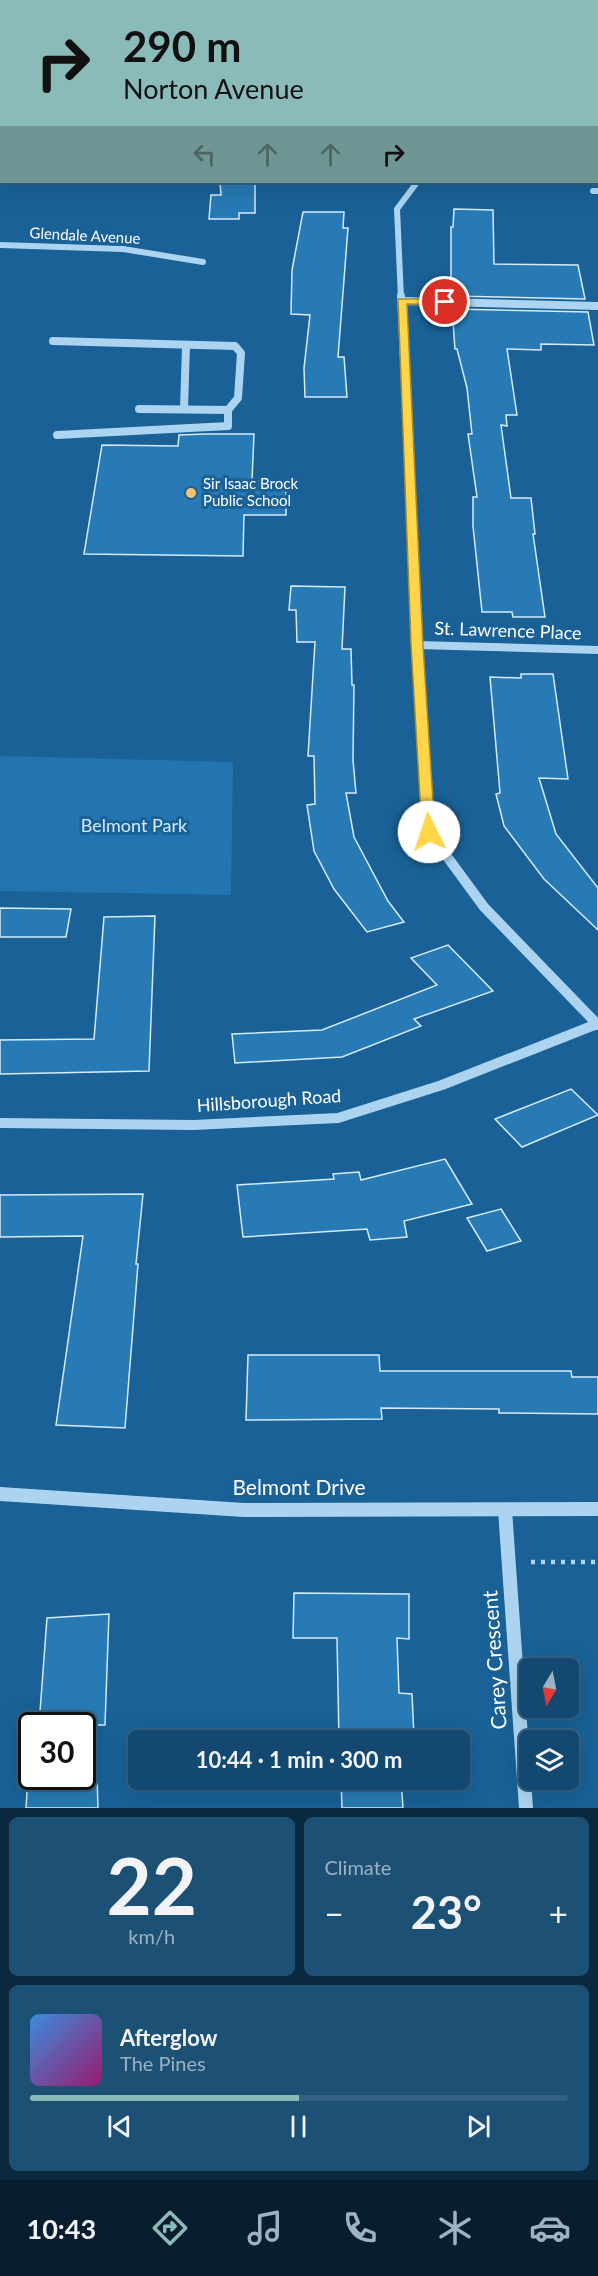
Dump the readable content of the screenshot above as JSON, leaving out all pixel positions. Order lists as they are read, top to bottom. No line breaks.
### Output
{"streets":{"street":["Glendale Avenue","St. Lawrence Place","Hillsborough Road","Belmont Drive","Carey Crescent"]},"crossings":[["Belmont Drive","Carey Crescent"]],"parks":["Belmont Park"],"places":["Sir Isaac Brock Public School"],"north":"bottom","page":{"turn":["290 m","Norton Avenue"],"limit":"30","trip":"10:44 · 1 min · 300 m","tile":[["22","km/h"],"Climate"],"heat":["−","23°","+"],"song":["Afterglow","The Pines"],"tabs":"10:43"}}
